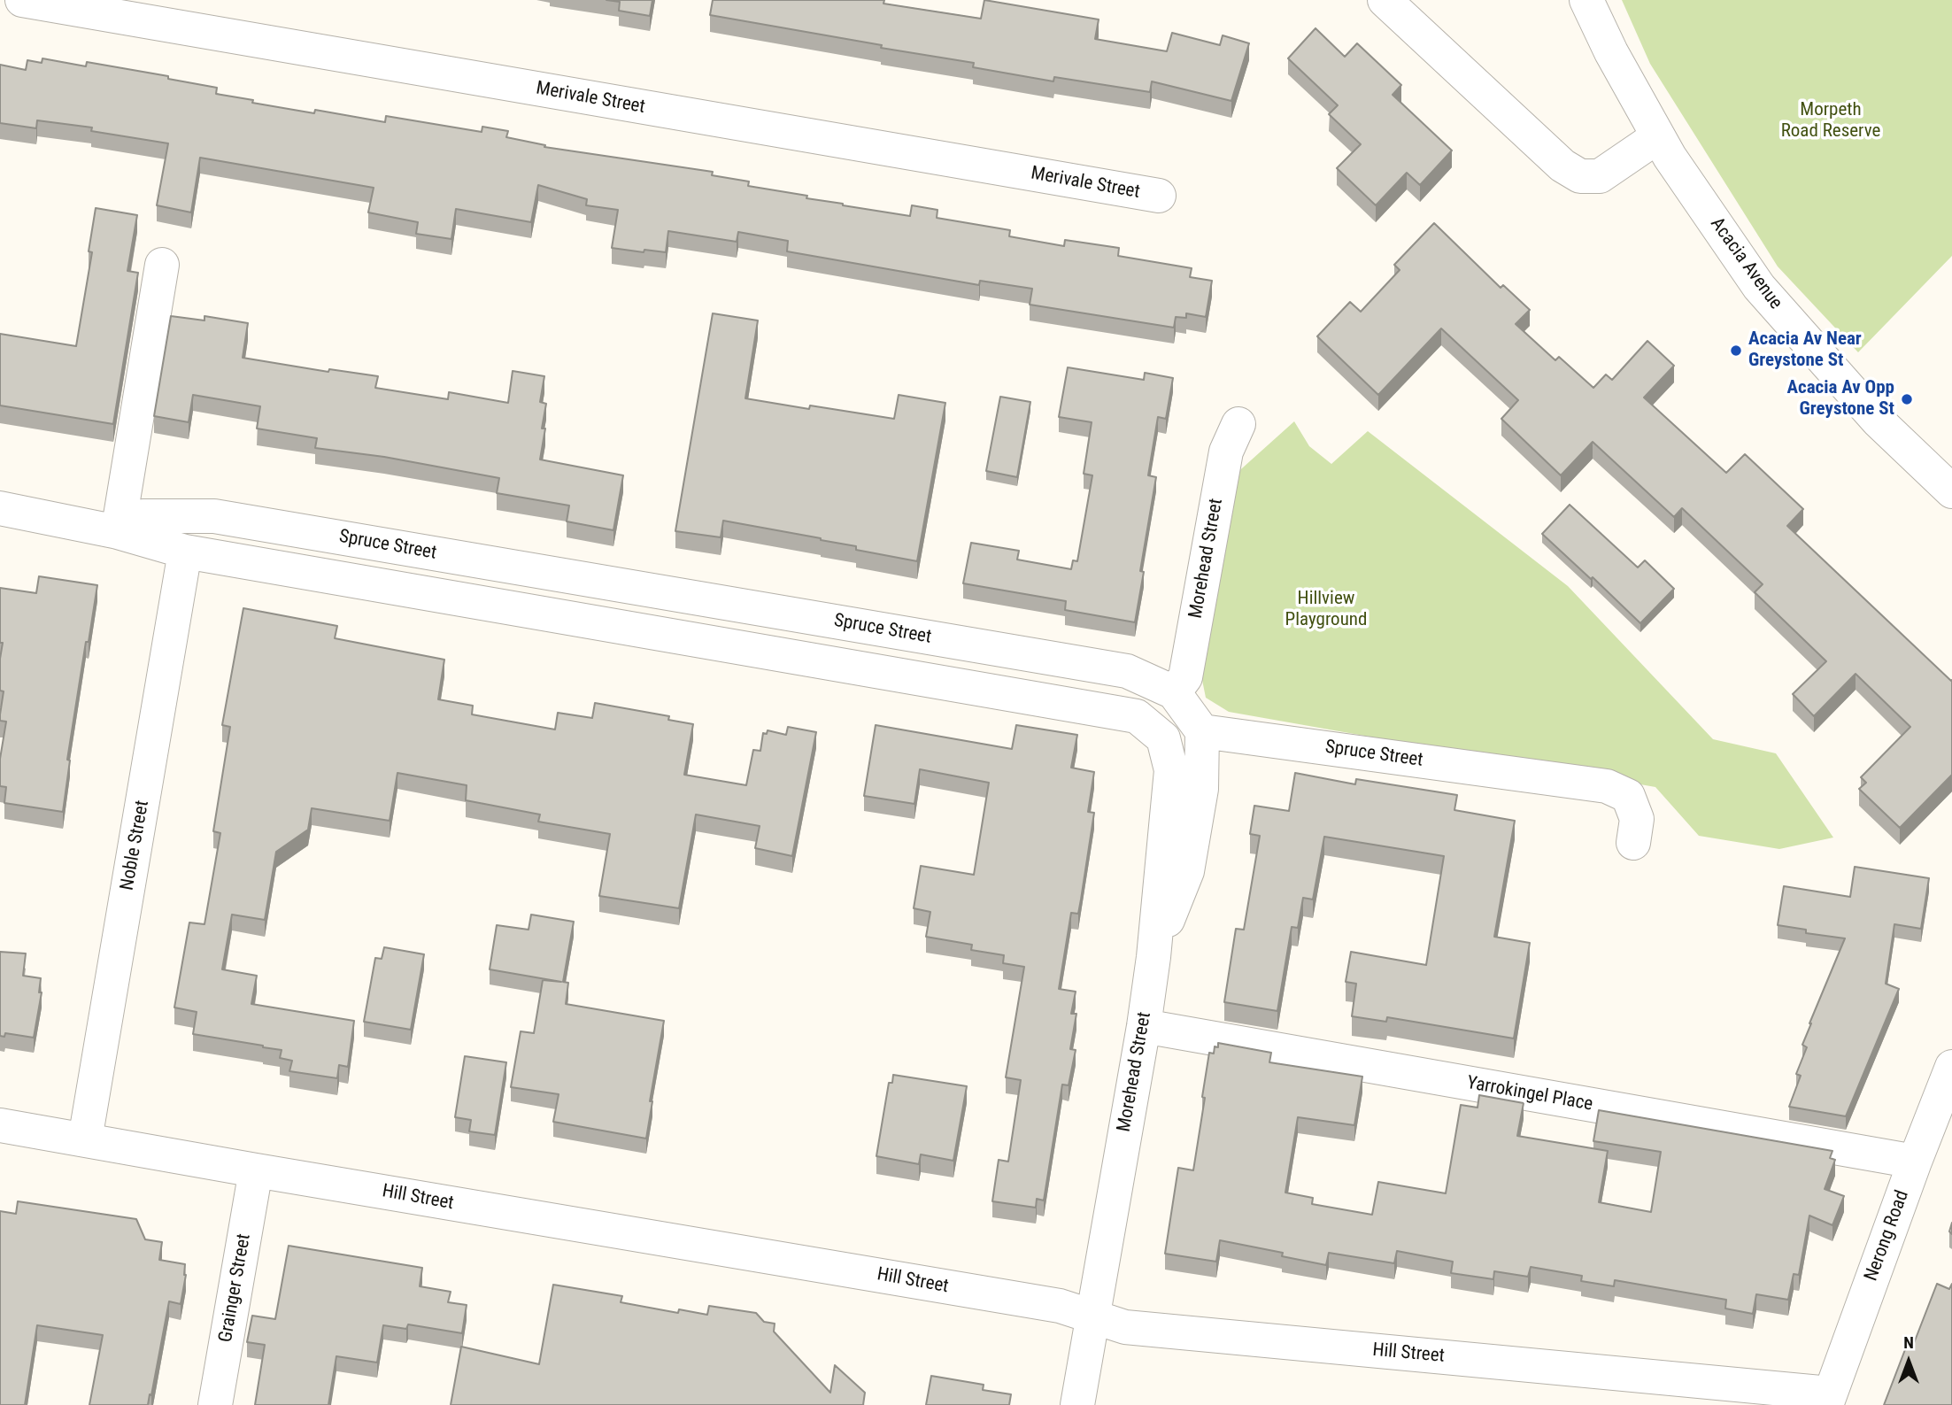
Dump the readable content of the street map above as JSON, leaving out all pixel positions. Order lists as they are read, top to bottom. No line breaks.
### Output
{"streets":{"street":["Merivale Street","Acacia Avenue","Spruce Street","Morehead Street","Noble Street","Yarrokingel Place","Hill Street","Nerong Road","Grainger Street"]},"crossings":[["Spruce Street","Morehead Street"],["Morehead Street","Noble Street"],["Morehead Street","Yarrokingel Place"],["Morehead Street","Hill Street"],["Noble Street","Hill Street"],["Yarrokingel Place","Nerong Road"],["Hill Street","Nerong Road"],["Hill Street","Grainger Street"]],"parks":["Morpeth Road Reserve","Hillview Playground"],"places":["Acacia Av Near Greystone St","Acacia Av Opp Greystone St"],"north":"top"}
